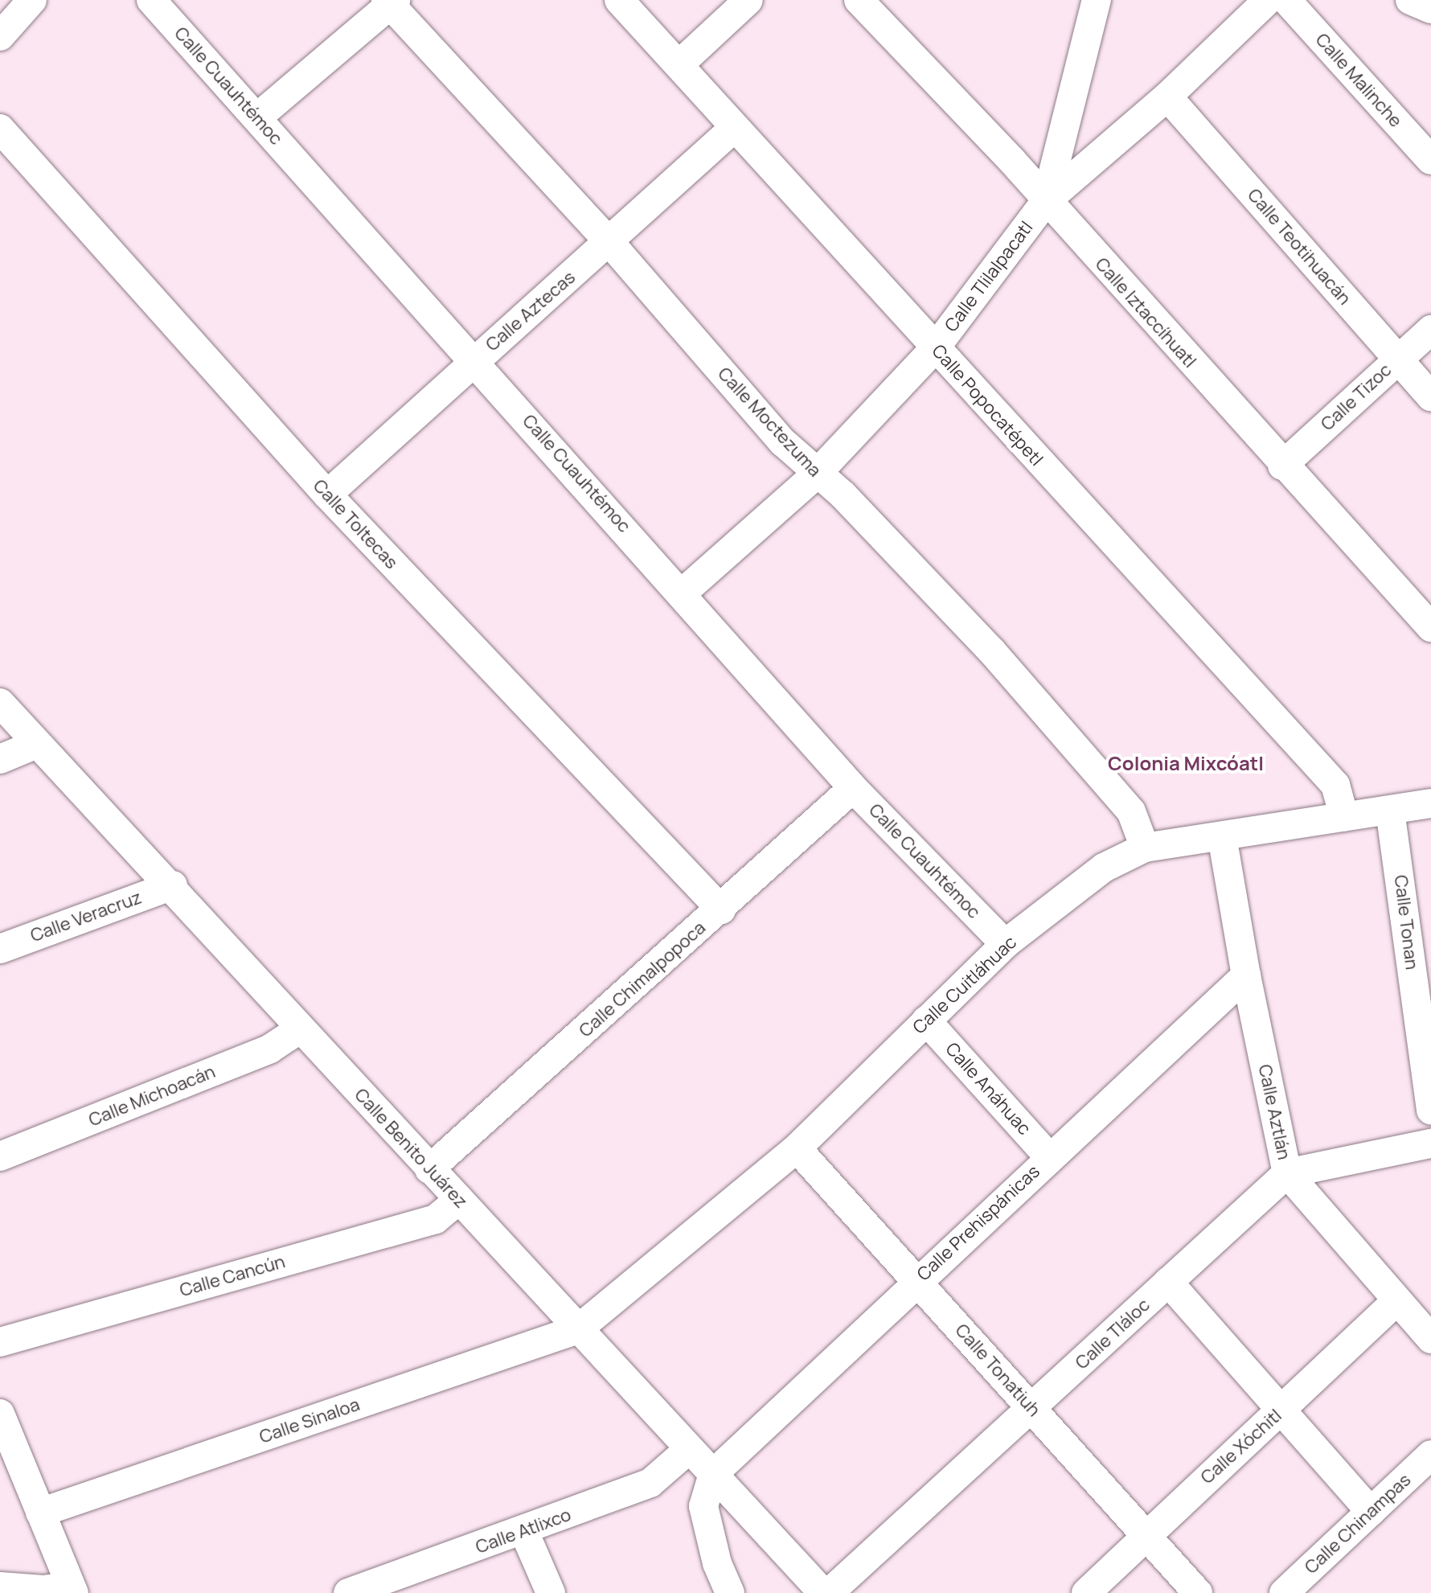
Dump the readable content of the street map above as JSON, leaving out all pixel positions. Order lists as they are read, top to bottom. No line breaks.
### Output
{"streets":{"street":["Calle Malinche","Calle Cuauhtémoc","Calle Teotihuacán","Calle Tlilalpacatl","Calle Aztecas","Calle Iztaccíhuatl","Calle Tizoc","Calle Popocatépetl","Calle Moctezuma","Calle Toltecas","Calle Veracruz","Calle Tonan","Calle Chimalpopoca","Calle Cuitláhuac","Calle Anáhuac","Calle Michoacán","Calle Aztlán","Calle Benito Juárez","Calle Prehispánicas","Calle Cancún","Calle Tláloc","Calle Tonatiuh","Calle Sinaloa","Calle Xóchitl","Calle Chinampas","Calle Atlixco"]},"crossings":[["Calle Cuauhtémoc","Calle Tlilalpacatl"],["Calle Cuauhtémoc","Calle Aztecas"],["Calle Cuauhtémoc","Calle Chimalpopoca"],["Calle Cuauhtémoc","Calle Cuitláhuac"],["Calle Teotihuacán","Calle Tlilalpacatl"],["Calle Teotihuacán","Calle Tizoc"],["Calle Tlilalpacatl","Calle Iztaccíhuatl"],["Calle Tlilalpacatl","Calle Popocatépetl"],["Calle Tlilalpacatl","Calle Moctezuma"],["Calle Aztecas","Calle Popocatépetl"],["Calle Aztecas","Calle Moctezuma"],["Calle Aztecas","Calle Toltecas"],["Calle Iztaccíhuatl","Calle Tizoc"],["Calle Popocatépetl","Calle Cuitláhuac"],["Calle Moctezuma","Calle Cuitláhuac"],["Calle Toltecas","Calle Chimalpopoca"],["Calle Veracruz","Calle Benito Juárez"],["Calle Tonan","Calle Cuitláhuac"],["Calle Chimalpopoca","Calle Benito Juárez"],["Calle Cuitláhuac","Calle Anáhuac"],["Calle Cuitláhuac","Calle Aztlán"],["Calle Cuitláhuac","Calle Benito Juárez"],["Calle Cuitláhuac","Calle Tonatiuh"],["Calle Cuitláhuac","Calle Sinaloa"],["Calle Anáhuac","Calle Prehispánicas"],["Calle Michoacán","Calle Benito Juárez"],["Calle Aztlán","Calle Prehispánicas"],["Calle Aztlán","Calle Tláloc"],["Calle Aztlán","Calle Xóchitl"],["Calle Benito Juárez","Calle Prehispánicas"],["Calle Benito Juárez","Calle Cancún"],["Calle Benito Juárez","Calle Sinaloa"],["Calle Benito Juárez","Calle Atlixco"],["Calle Prehispánicas","Calle Tonatiuh"],["Calle Tláloc","Calle Tonatiuh"],["Calle Tonatiuh","Calle Xóchitl"]],"districts":["Colonia Mixcóatl"]}
